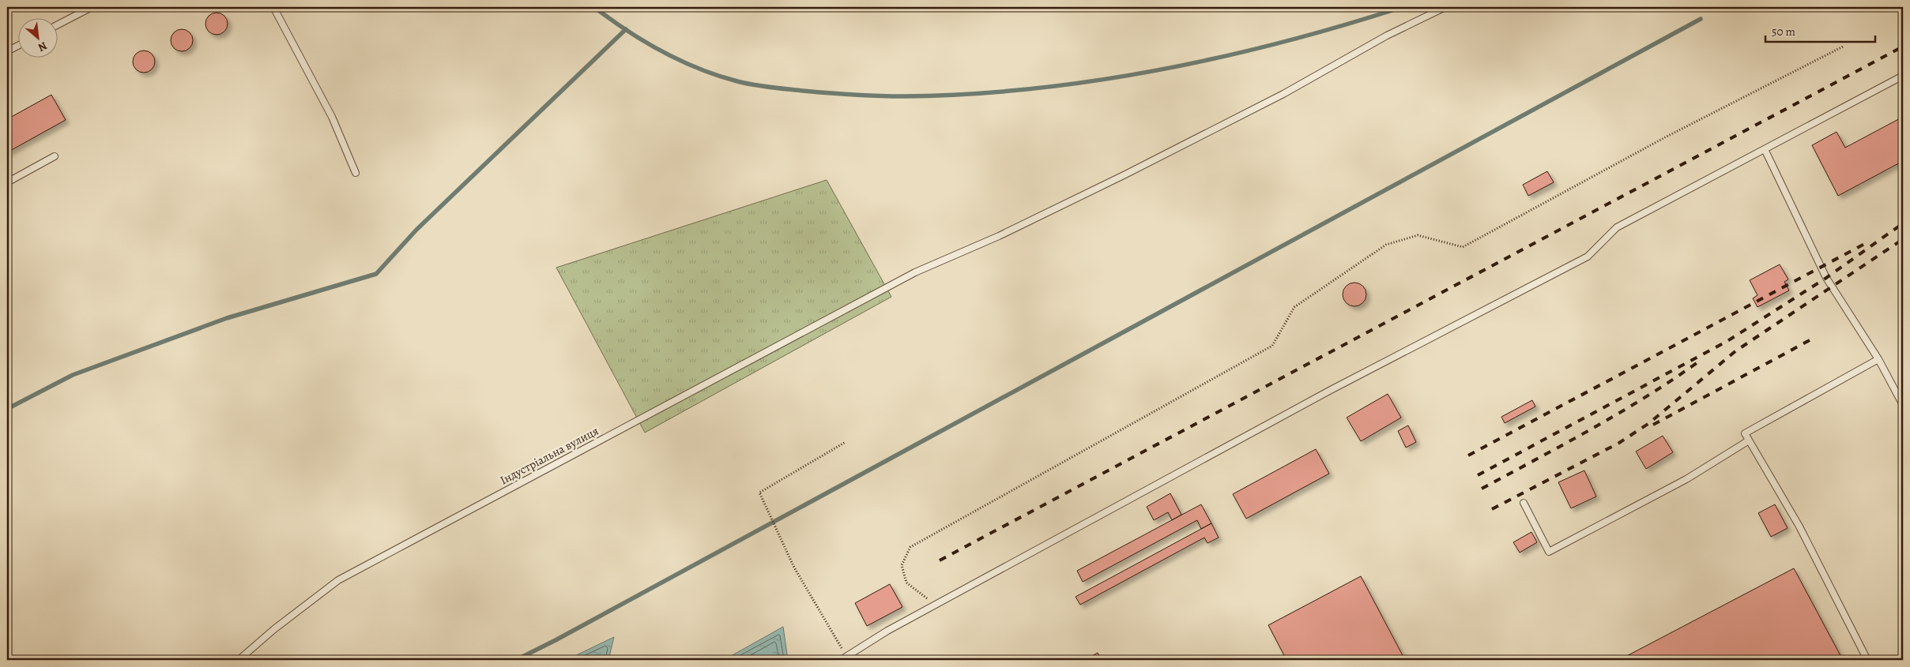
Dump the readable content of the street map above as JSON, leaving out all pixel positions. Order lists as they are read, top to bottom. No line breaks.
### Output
{"streets":{"lane":["Індустріальна вулиця"]},"scale_bar":"50 m","north":"bottom right"}
